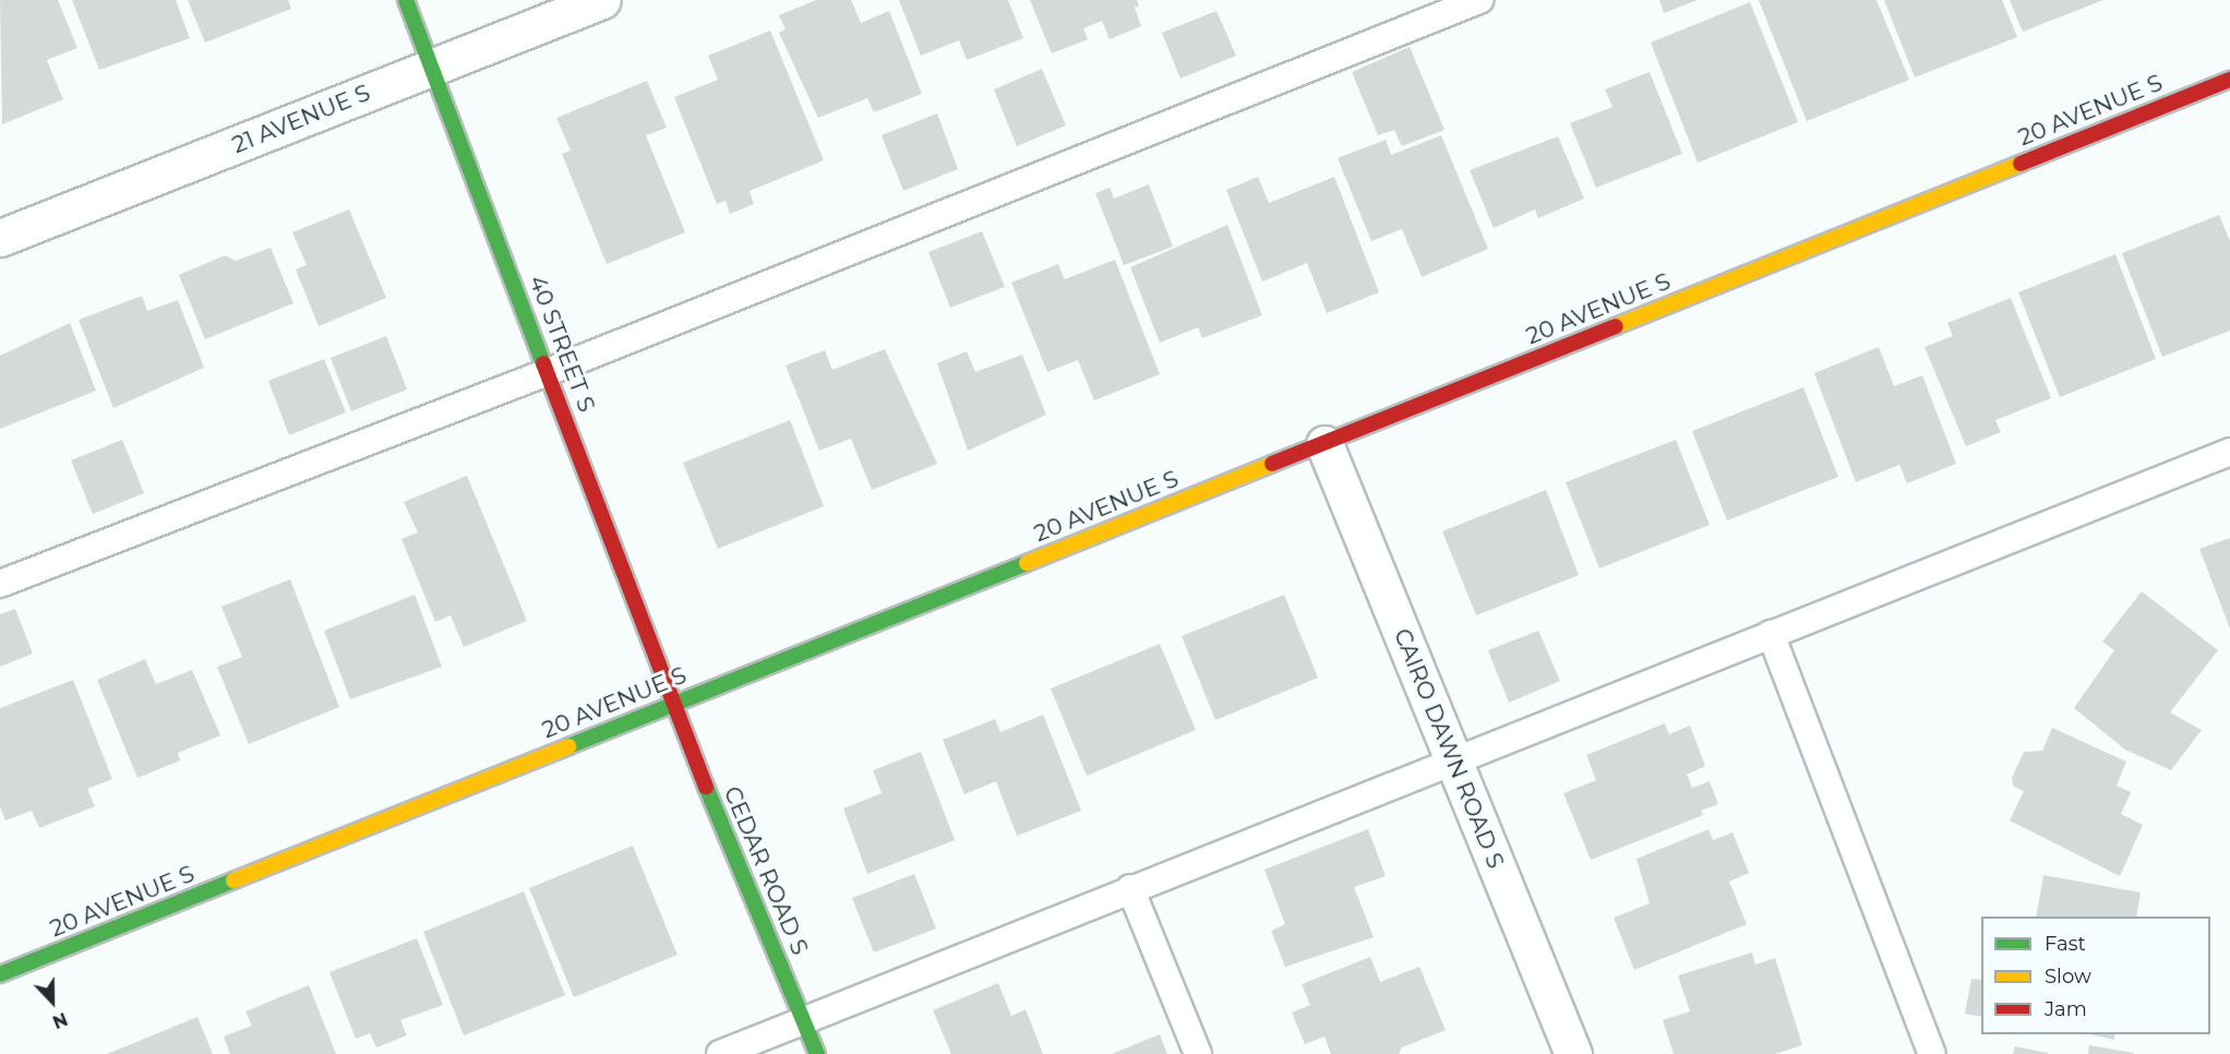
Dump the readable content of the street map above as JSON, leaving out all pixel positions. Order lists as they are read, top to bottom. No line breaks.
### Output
{"streets":{"street":["20 AVENUE S","21 AVENUE S","40 STREET S","CAIRO DAWN ROAD S","CEDAR ROAD S"]},"crossings":[["20 AVENUE S","40 STREET S"],["20 AVENUE S","CAIRO DAWN ROAD S"],["20 AVENUE S","CEDAR ROAD S"],["21 AVENUE S","40 STREET S"],["40 STREET S","CEDAR ROAD S"]],"legend":["Fast","Slow","Jam"],"north":"bottom"}
